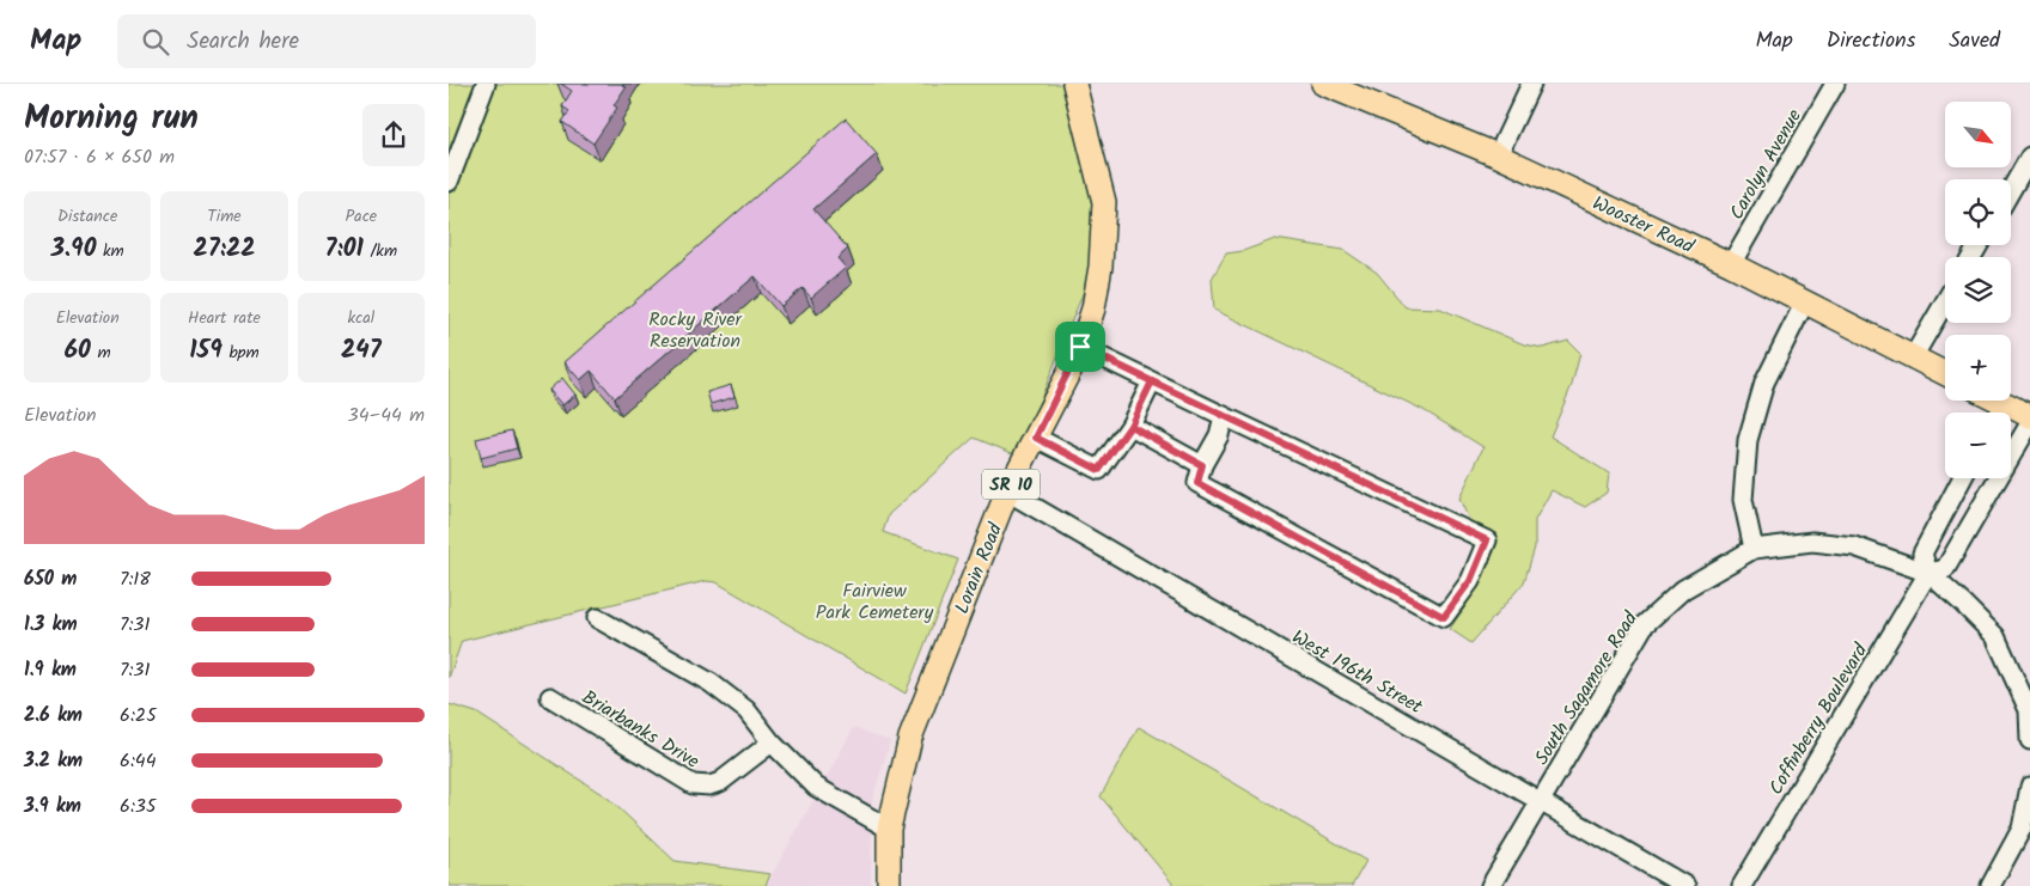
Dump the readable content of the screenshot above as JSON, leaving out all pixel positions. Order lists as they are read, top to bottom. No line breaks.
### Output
{"streets":{"main road":["Wooster Road","SR 10","Lorain Road"],"street":["Carolyn Avenue","West 196th Street","South Sagamore Road","Coffinberry Boulevard","Briarbanks Drive"]},"crossings":[["Carolyn Avenue","Wooster Road"],["Lorain Road","West 196th Street"],["West 196th Street","South Sagamore Road"],["South Sagamore Road","Coffinberry Boulevard"]],"parks":["Rocky River Reservation","Fairview Park Cemetery"],"north":"bottom right","page":{"header":"Map","search":"Search here","nav":["Map","Directions","Saved"],"heading":["Morning run","07:57 · 6 × 650 m"],"map_buttons":["+","−"],"stats":[["Distance","3.90 km"],["Time","27:22"],["Pace","7:01 /km"],["Elevation","60 m"],["Heart rate","159 bpm"],["kcal","247"]],"chart":["Elevation","34–44 m"],"list":[{"name":"650 m","note":"7:18"},{"name":"1.3 km","note":"7:31"},{"name":"1.9 km","note":"7:31"},{"name":"2.6 km","note":"6:25"},{"name":"3.2 km","note":"6:44"},{"name":"3.9 km","note":"6:35"}]}}
